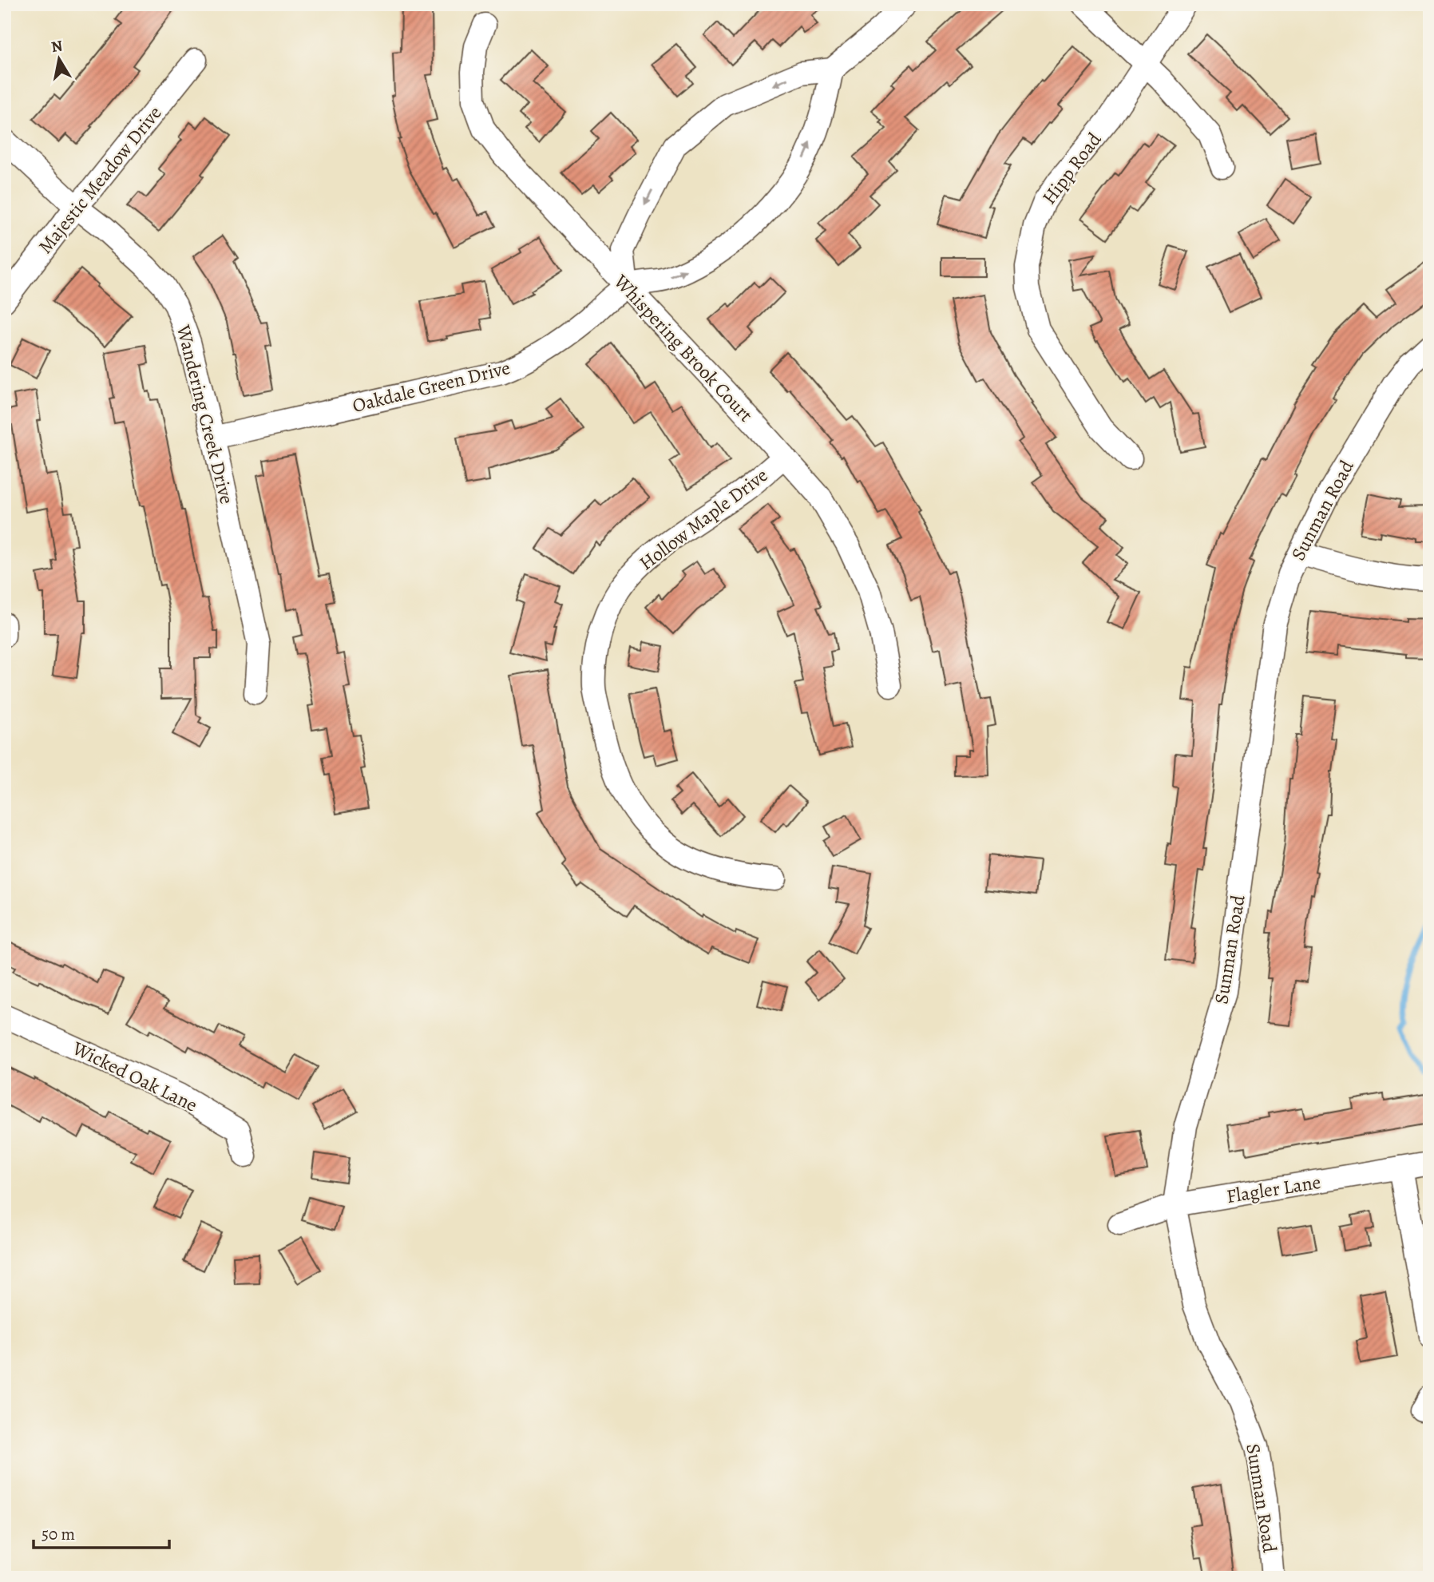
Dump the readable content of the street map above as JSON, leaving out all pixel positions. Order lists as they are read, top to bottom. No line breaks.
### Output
{"streets":{"street":["Hipp Road","Majestic Meadow Drive","Whispering Brook Court","Oakdale Green Drive","Wandering Creek Drive","Sunman Road","Hollow Maple Drive","Wicked Oak Lane","Flagler Lane"]},"crossings":[["Majestic Meadow Drive","Wandering Creek Drive"],["Whispering Brook Court","Oakdale Green Drive"],["Whispering Brook Court","Hollow Maple Drive"],["Oakdale Green Drive","Wandering Creek Drive"],["Sunman Road","Flagler Lane"]],"scale_bar":"50 m","north":"top"}
